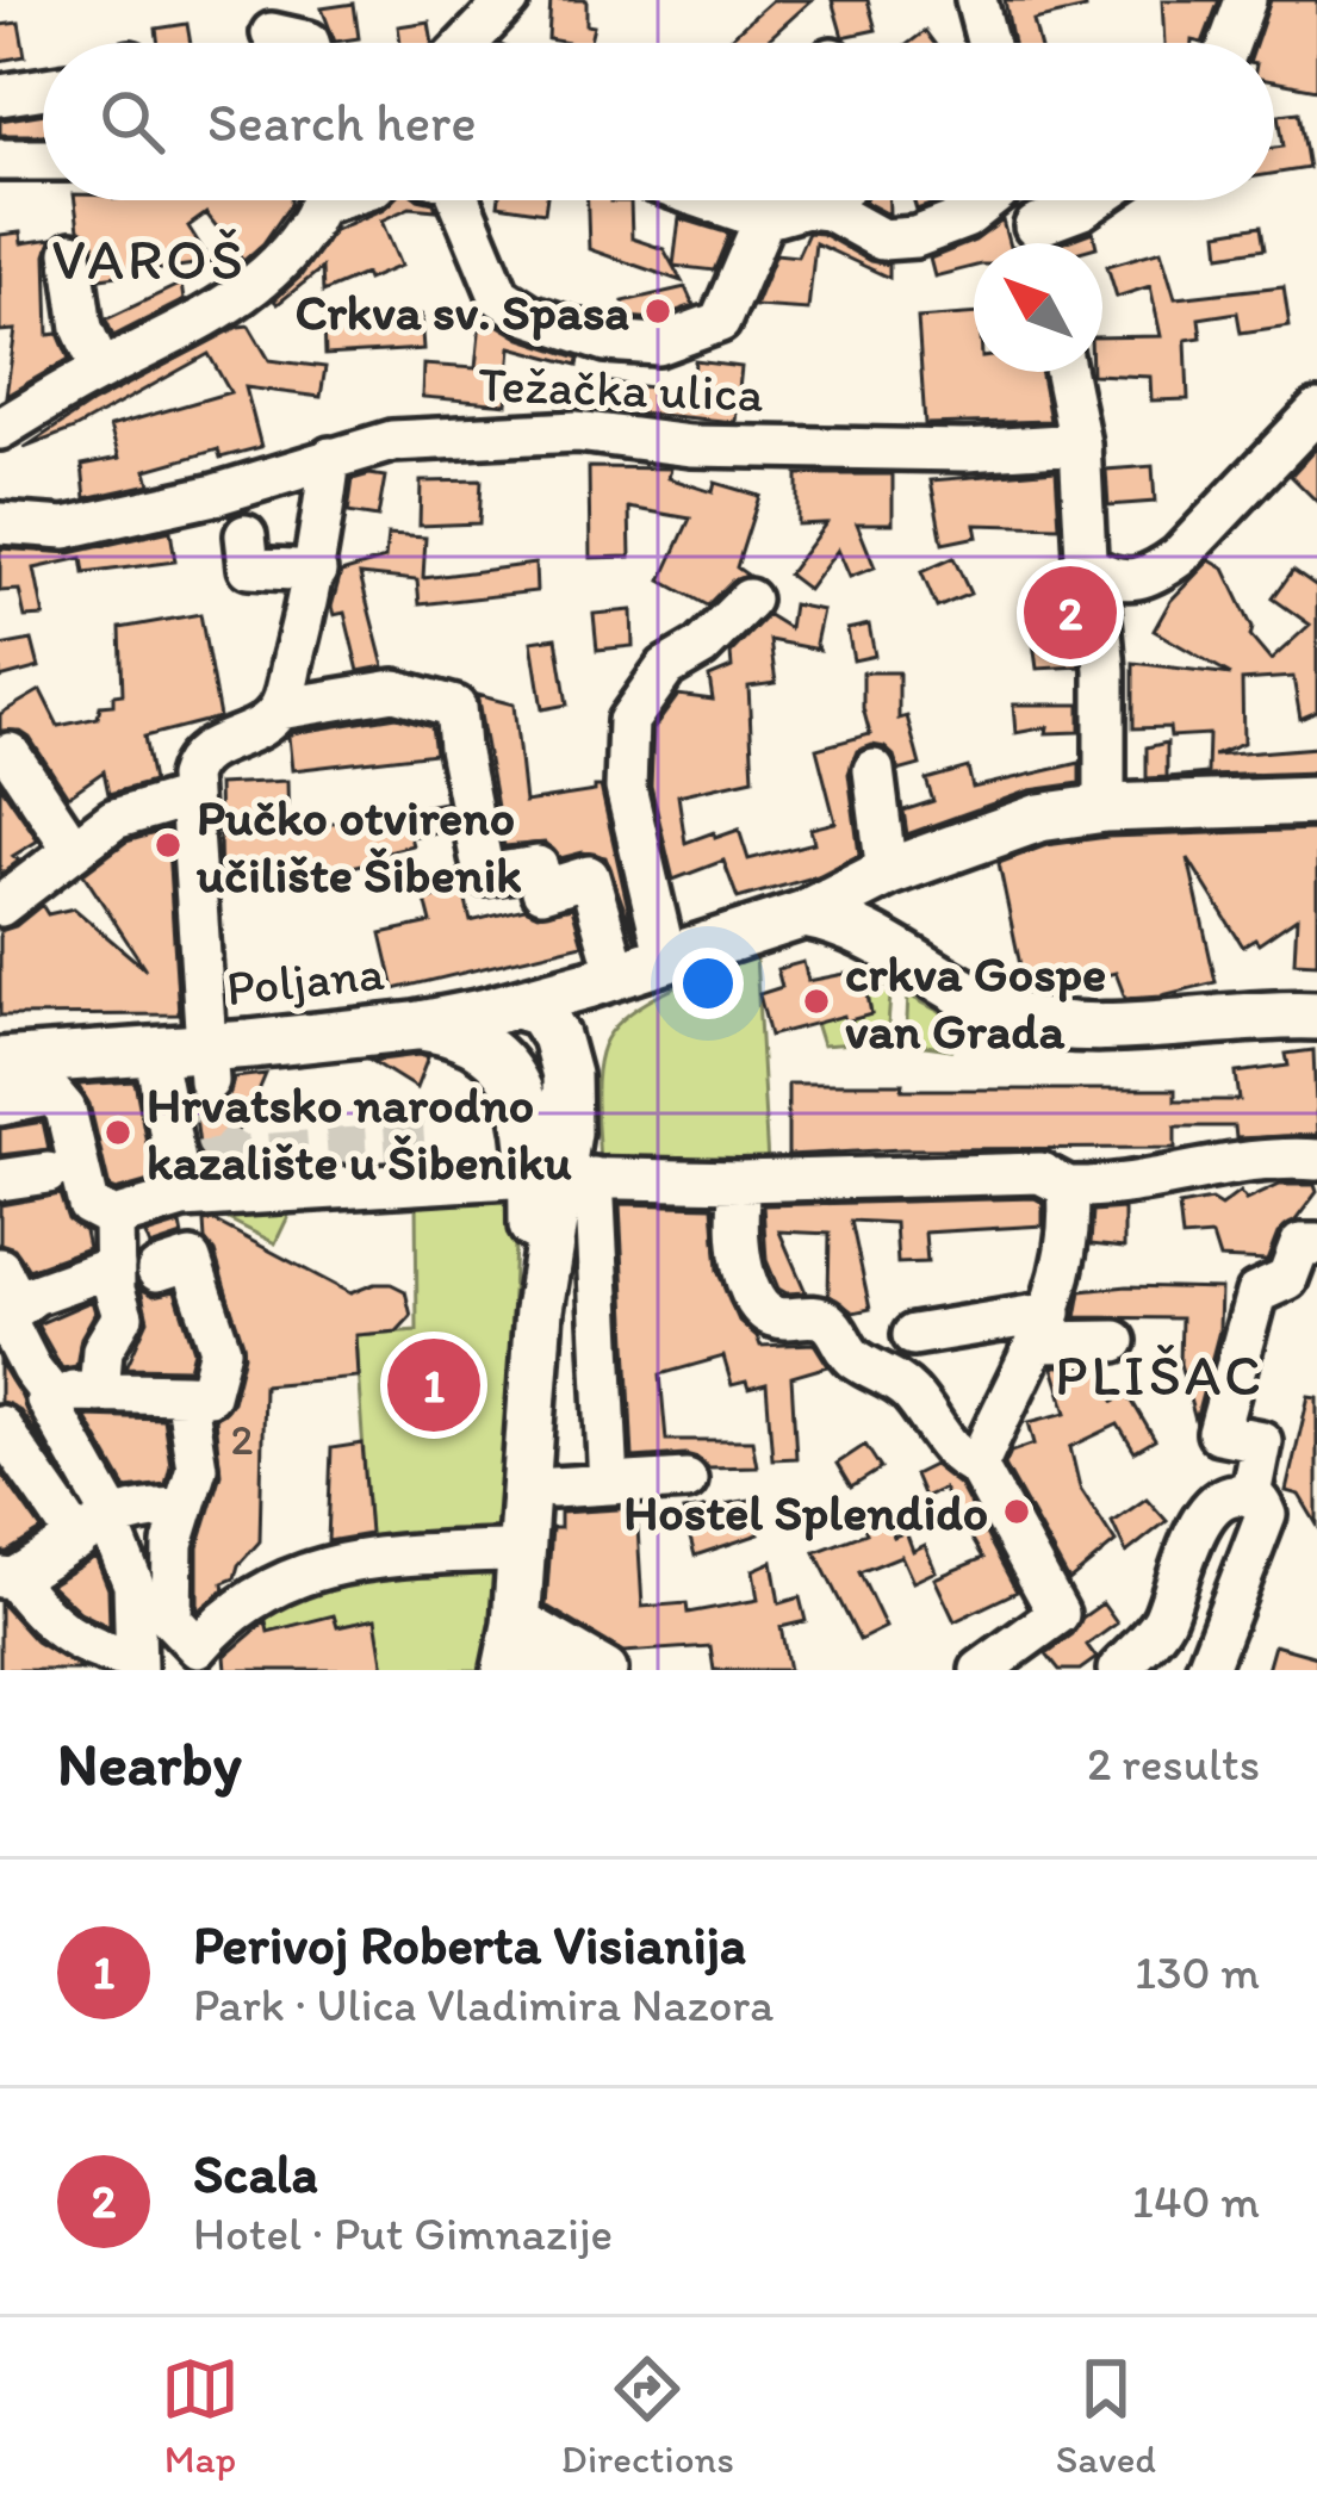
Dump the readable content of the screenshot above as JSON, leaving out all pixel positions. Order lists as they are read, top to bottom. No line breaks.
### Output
{"streets":{"main road":["Poljana"],"street":["Težačka ulica"]},"districts":["VAROŠ","PLIŠAC"],"places":["Crkva sv. Spasa","Pučko otvireno učilište Šibenik","crkva Gospe van Grada","Hrvatsko narodno kazalište u Šibeniku","Hostel Splendido"],"house_numbers":["2"],"north":"top left","page":{"search":"Search here","pins":["2","1"],"heading":["Nearby","2 results"],"list":[{"mark":"1","name":"Perivoj Roberta Visianija","note":"Park · Ulica Vladimira Nazora","value":"130 m"},{"mark":"2","name":"Scala","note":"Hotel · Put Gimnazije","value":"140 m"}],"nav":["Map","Directions","Saved"]}}
